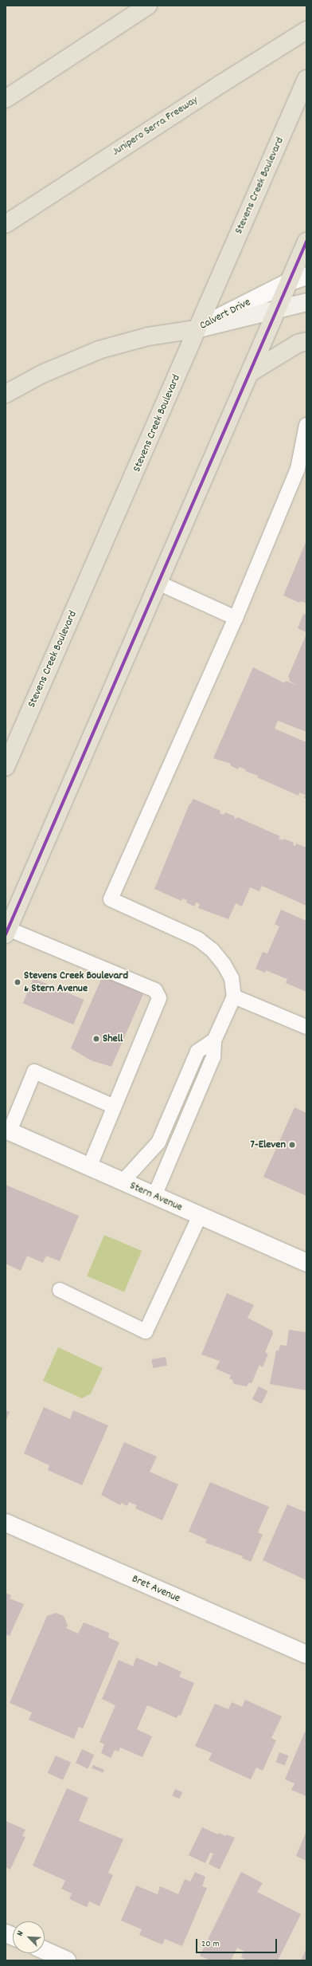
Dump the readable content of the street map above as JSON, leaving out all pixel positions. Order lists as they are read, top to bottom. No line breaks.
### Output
{"streets":{"main road":["Junipero Serra Freeway","Stevens Creek Boulevard","Calvert Drive"],"street":["Stern Avenue","Bret Avenue"]},"crossings":[["Stevens Creek Boulevard","Calvert Drive"]],"places":["Stevens Creek Boulevard & Stern Avenue","Shell","7-Eleven"],"scale_bar":"20 m","north":"top left"}
